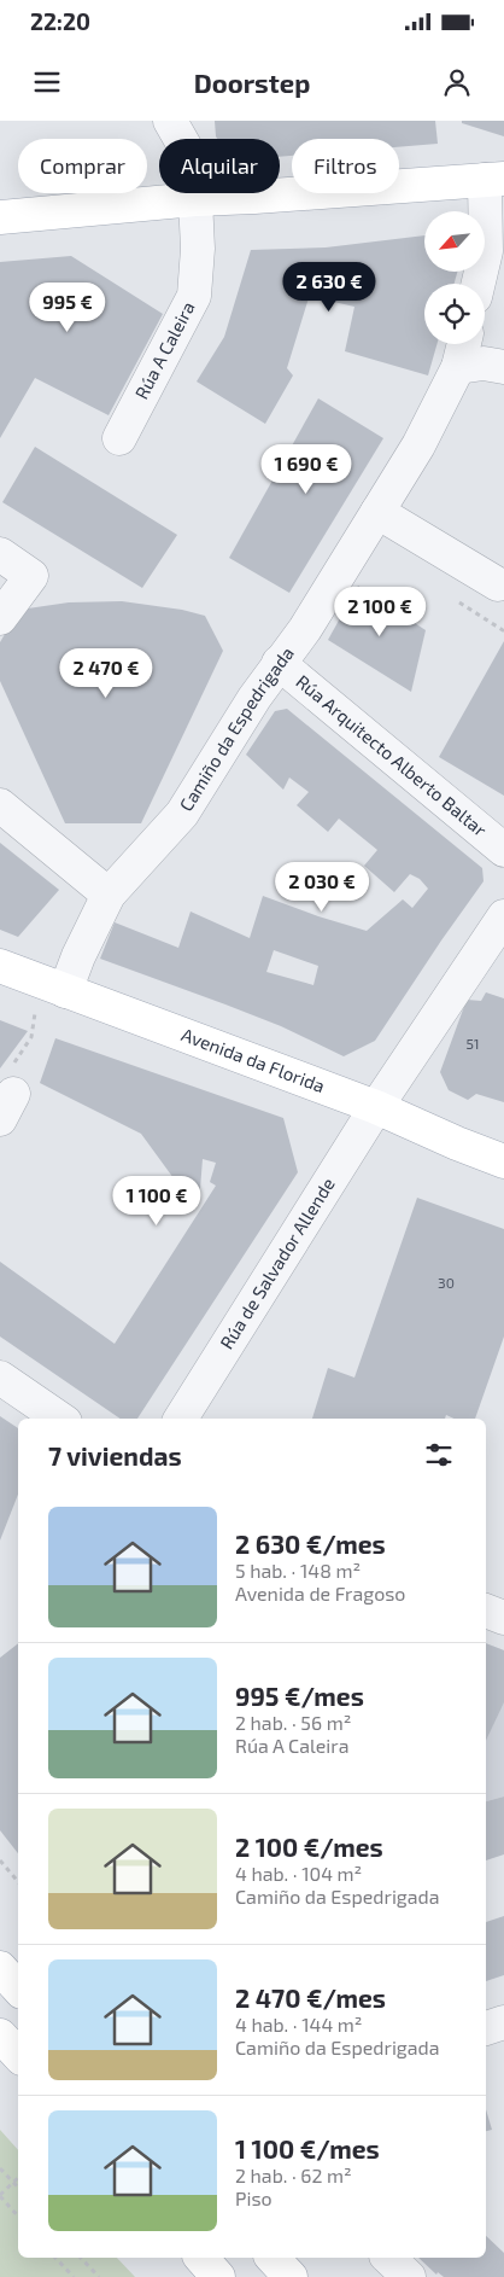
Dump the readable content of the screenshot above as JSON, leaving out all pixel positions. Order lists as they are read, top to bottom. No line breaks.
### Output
{"streets":{"main road":["Avenida da Florida"],"street":["Rúa A Caleira","Camiño da Espedrigada","Rúa Arquitecto Alberto Baltar","Rúa de Salvador Allende"]},"crossings":[["Camiño da Espedrigada","Rúa Arquitecto Alberto Baltar"],["Camiño da Espedrigada","Avenida da Florida"],["Avenida da Florida","Rúa de Salvador Allende"]],"house_numbers":["51","30"],"north":"bottom left","page":{"status":"22:20","header":"Doorstep","chip":["Comprar","Alquilar","Filtros"],"price":["2 630 €","995 €","1 690 €","2 100 €","2 470 €","2 030 €","1 100 €"],"heading":"7 viviendas","list":[{"name":"2 630 €/mes","note":"5 hab. · 148 m² · Avenida de Fragoso"},{"name":"995 €/mes","note":"2 hab. · 56 m² · Rúa A Caleira"},{"name":"2 100 €/mes","note":"4 hab. · 104 m² · Camiño da Espedrigada"},{"name":"2 470 €/mes","note":"4 hab. · 144 m² · Camiño da Espedrigada"},{"name":"1 100 €/mes","note":"2 hab. · 62 m² · Piso"}]}}
